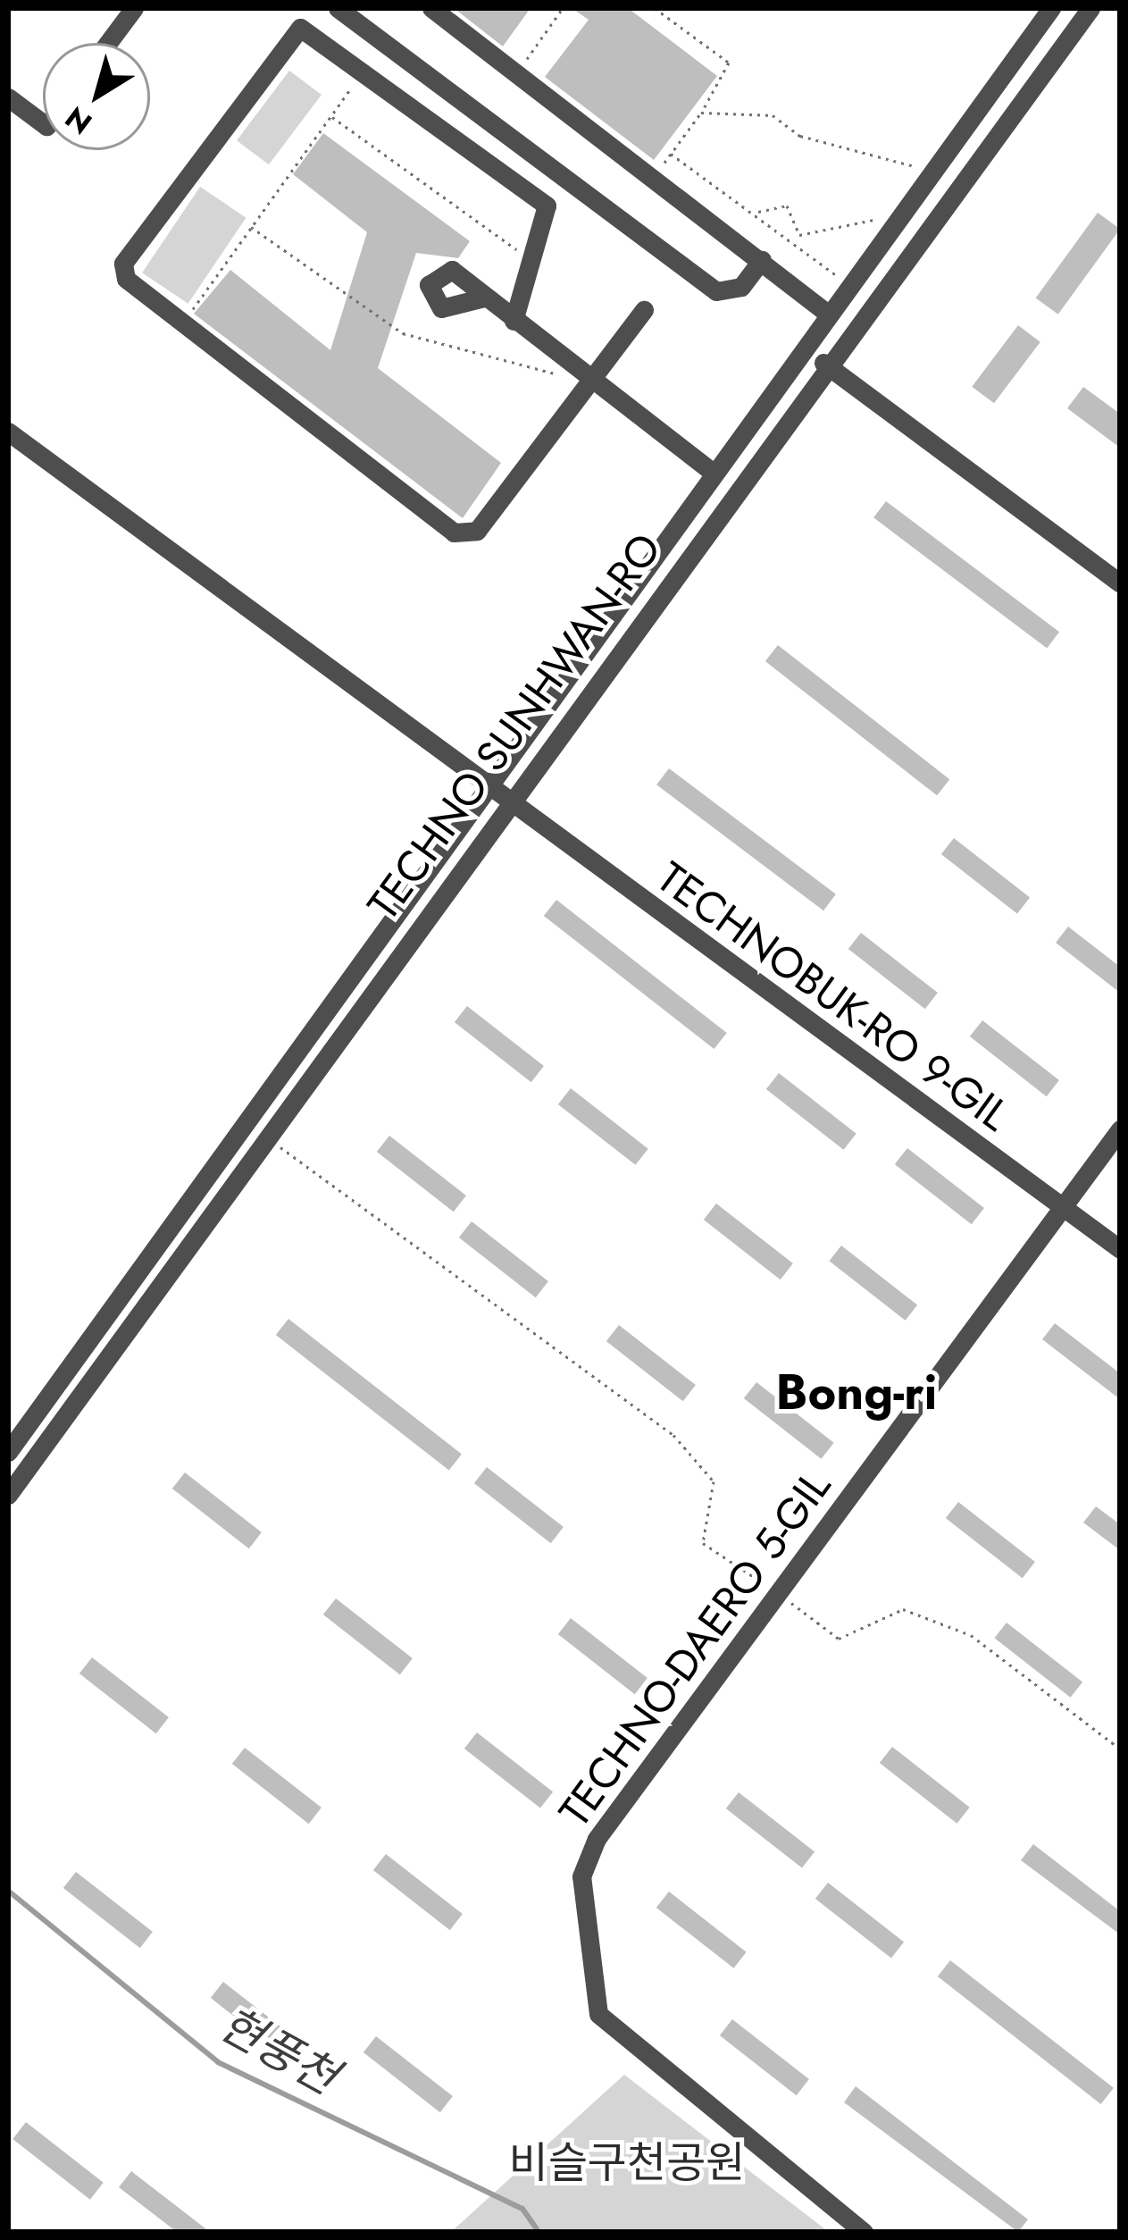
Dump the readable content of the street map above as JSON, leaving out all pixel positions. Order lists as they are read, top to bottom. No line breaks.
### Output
{"streets":{"street":["TECHNO SUNHWAN-RO","TECHNOBUK-RO 9-GIL","TECHNO-DAERO 5-GIL"]},"crossings":[["TECHNO SUNHWAN-RO","TECHNOBUK-RO 9-GIL"],["TECHNOBUK-RO 9-GIL","TECHNO-DAERO 5-GIL"]],"districts":["Bong-ri"],"water":["현풍천"],"parks":["비슬구천공원"],"north":"bottom left"}
